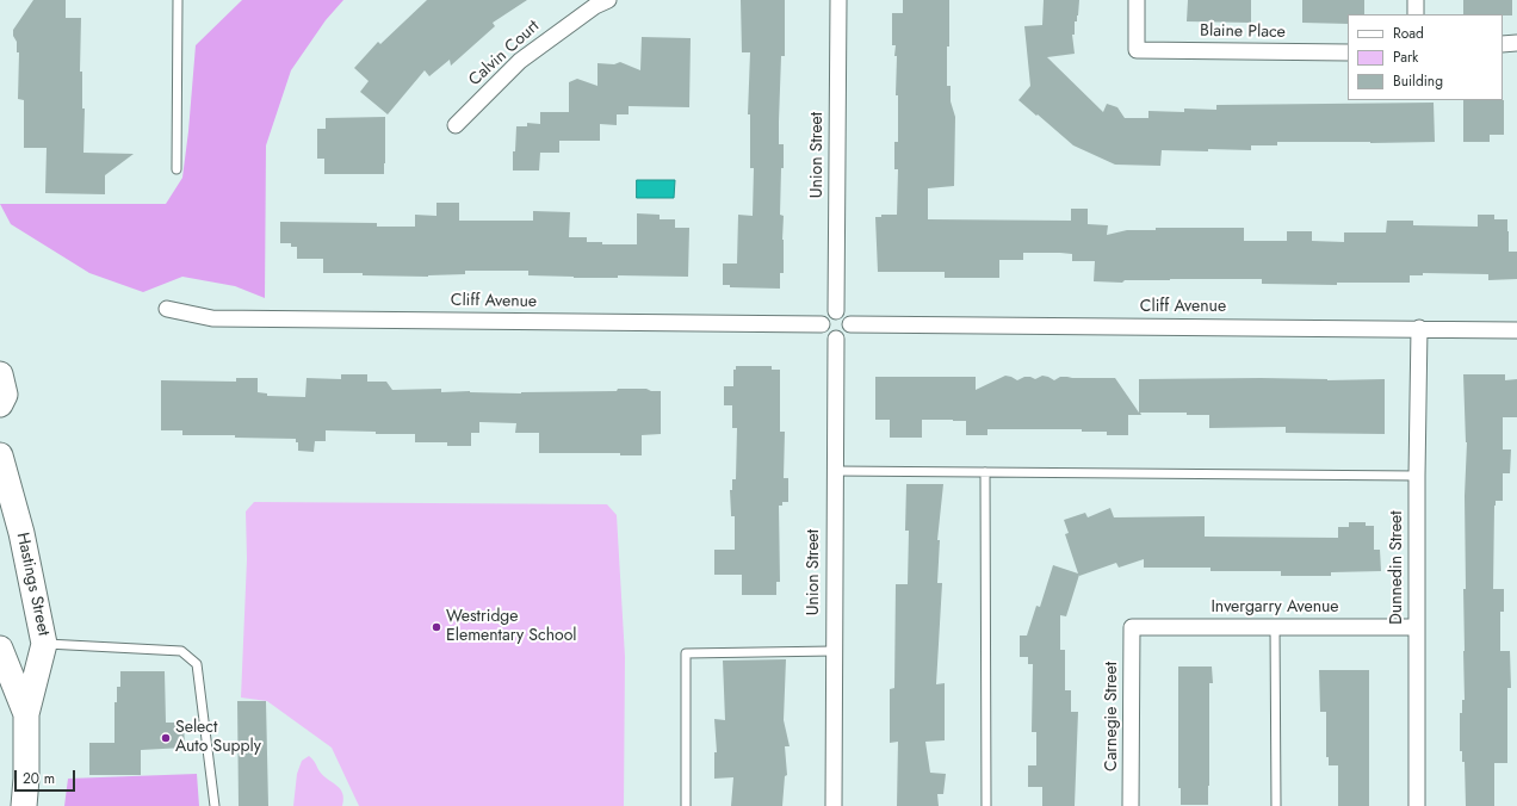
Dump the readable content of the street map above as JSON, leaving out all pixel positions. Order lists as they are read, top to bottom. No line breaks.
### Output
{"streets":{"main road":["Hastings Street"],"street":["Blaine Place","Calvin Court","Union Street","Cliff Avenue","Dunnedin Street","Invergarry Avenue","Carnegie Street"]},"crossings":[["Union Street","Cliff Avenue"],["Cliff Avenue","Dunnedin Street"],["Dunnedin Street","Invergarry Avenue"],["Invergarry Avenue","Carnegie Street"]],"places":["Westridge Elementary School","Select Auto Supply"],"legend":["Road","Park","Building"],"scale_bar":"20 m"}
